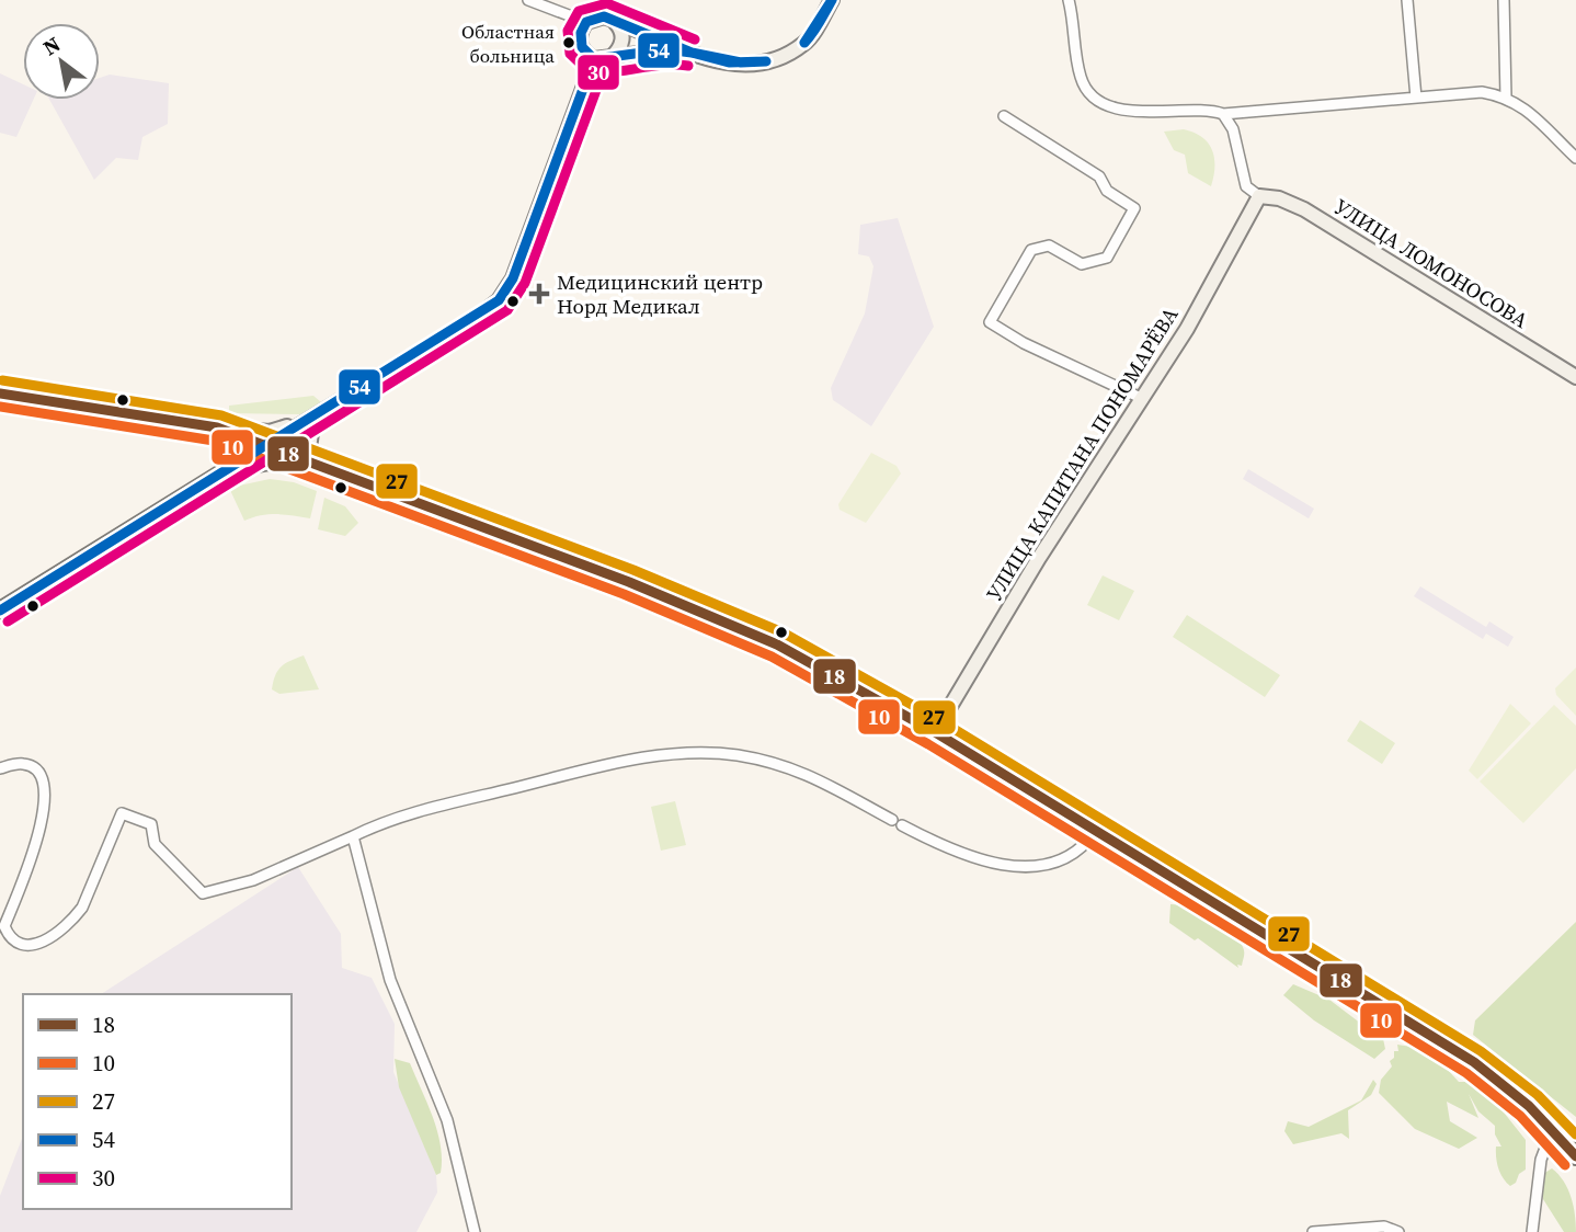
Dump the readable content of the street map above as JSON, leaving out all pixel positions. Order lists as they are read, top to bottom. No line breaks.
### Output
{"streets":{"street":["УЛИЦА ЛОМОНОСОВА","УЛИЦА КАПИТАНА ПОНОМАРЁВА"]},"crossings":[["УЛИЦА ЛОМОНОСОВА","УЛИЦА КАПИТАНА ПОНОМАРЁВА"]],"places":{"other":["Областная больница"],"health":["Медицинский центр Норд Медикал"]},"lines":["transit line 54","transit line 30","transit line 27","transit line 18","transit line 10"],"legend":["18","10","27","54","30"],"north":"top left"}
